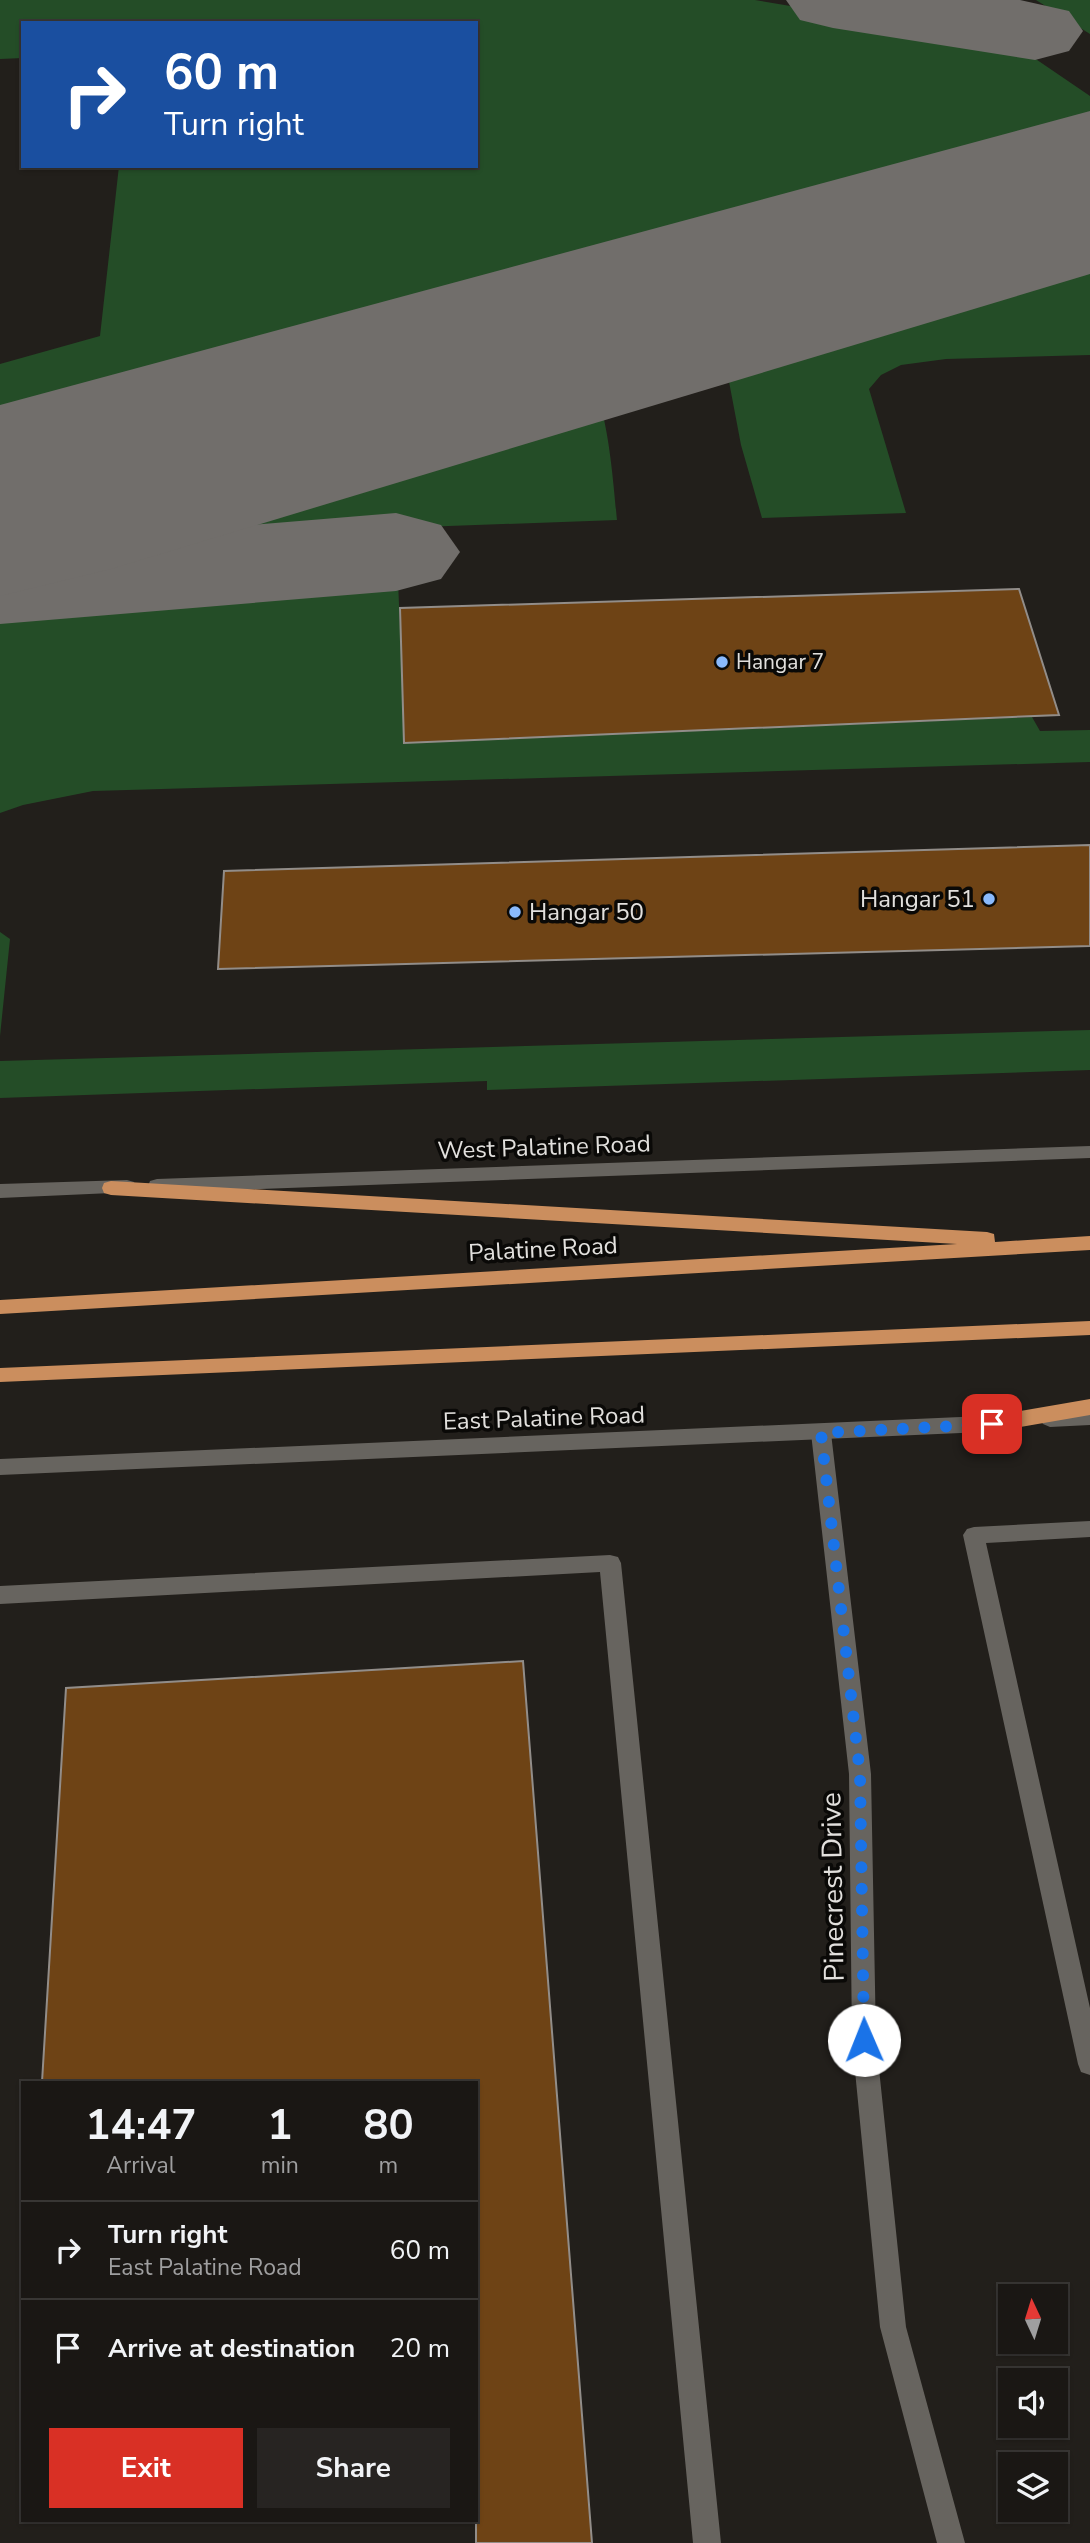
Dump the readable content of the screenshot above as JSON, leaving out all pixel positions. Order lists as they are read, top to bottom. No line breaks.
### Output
{"streets":{"highway":["Palatine Road"],"street":["West Palatine Road","East Palatine Road","Pinecrest Drive"]},"crossings":[["East Palatine Road","Pinecrest Drive"]],"places":["Hangar 7","Hangar 51","Hangar 50"],"north":"top","page":{"turn":["60 m","Turn right"],"eta":["14:47","Arrival","1","min","80","m"],"list":[{"name":"Turn right","note":"East Palatine Road","value":"60 m"},{"name":"Arrive at destination","value":"20 m"}],"buttons":["Exit","Share"]}}
